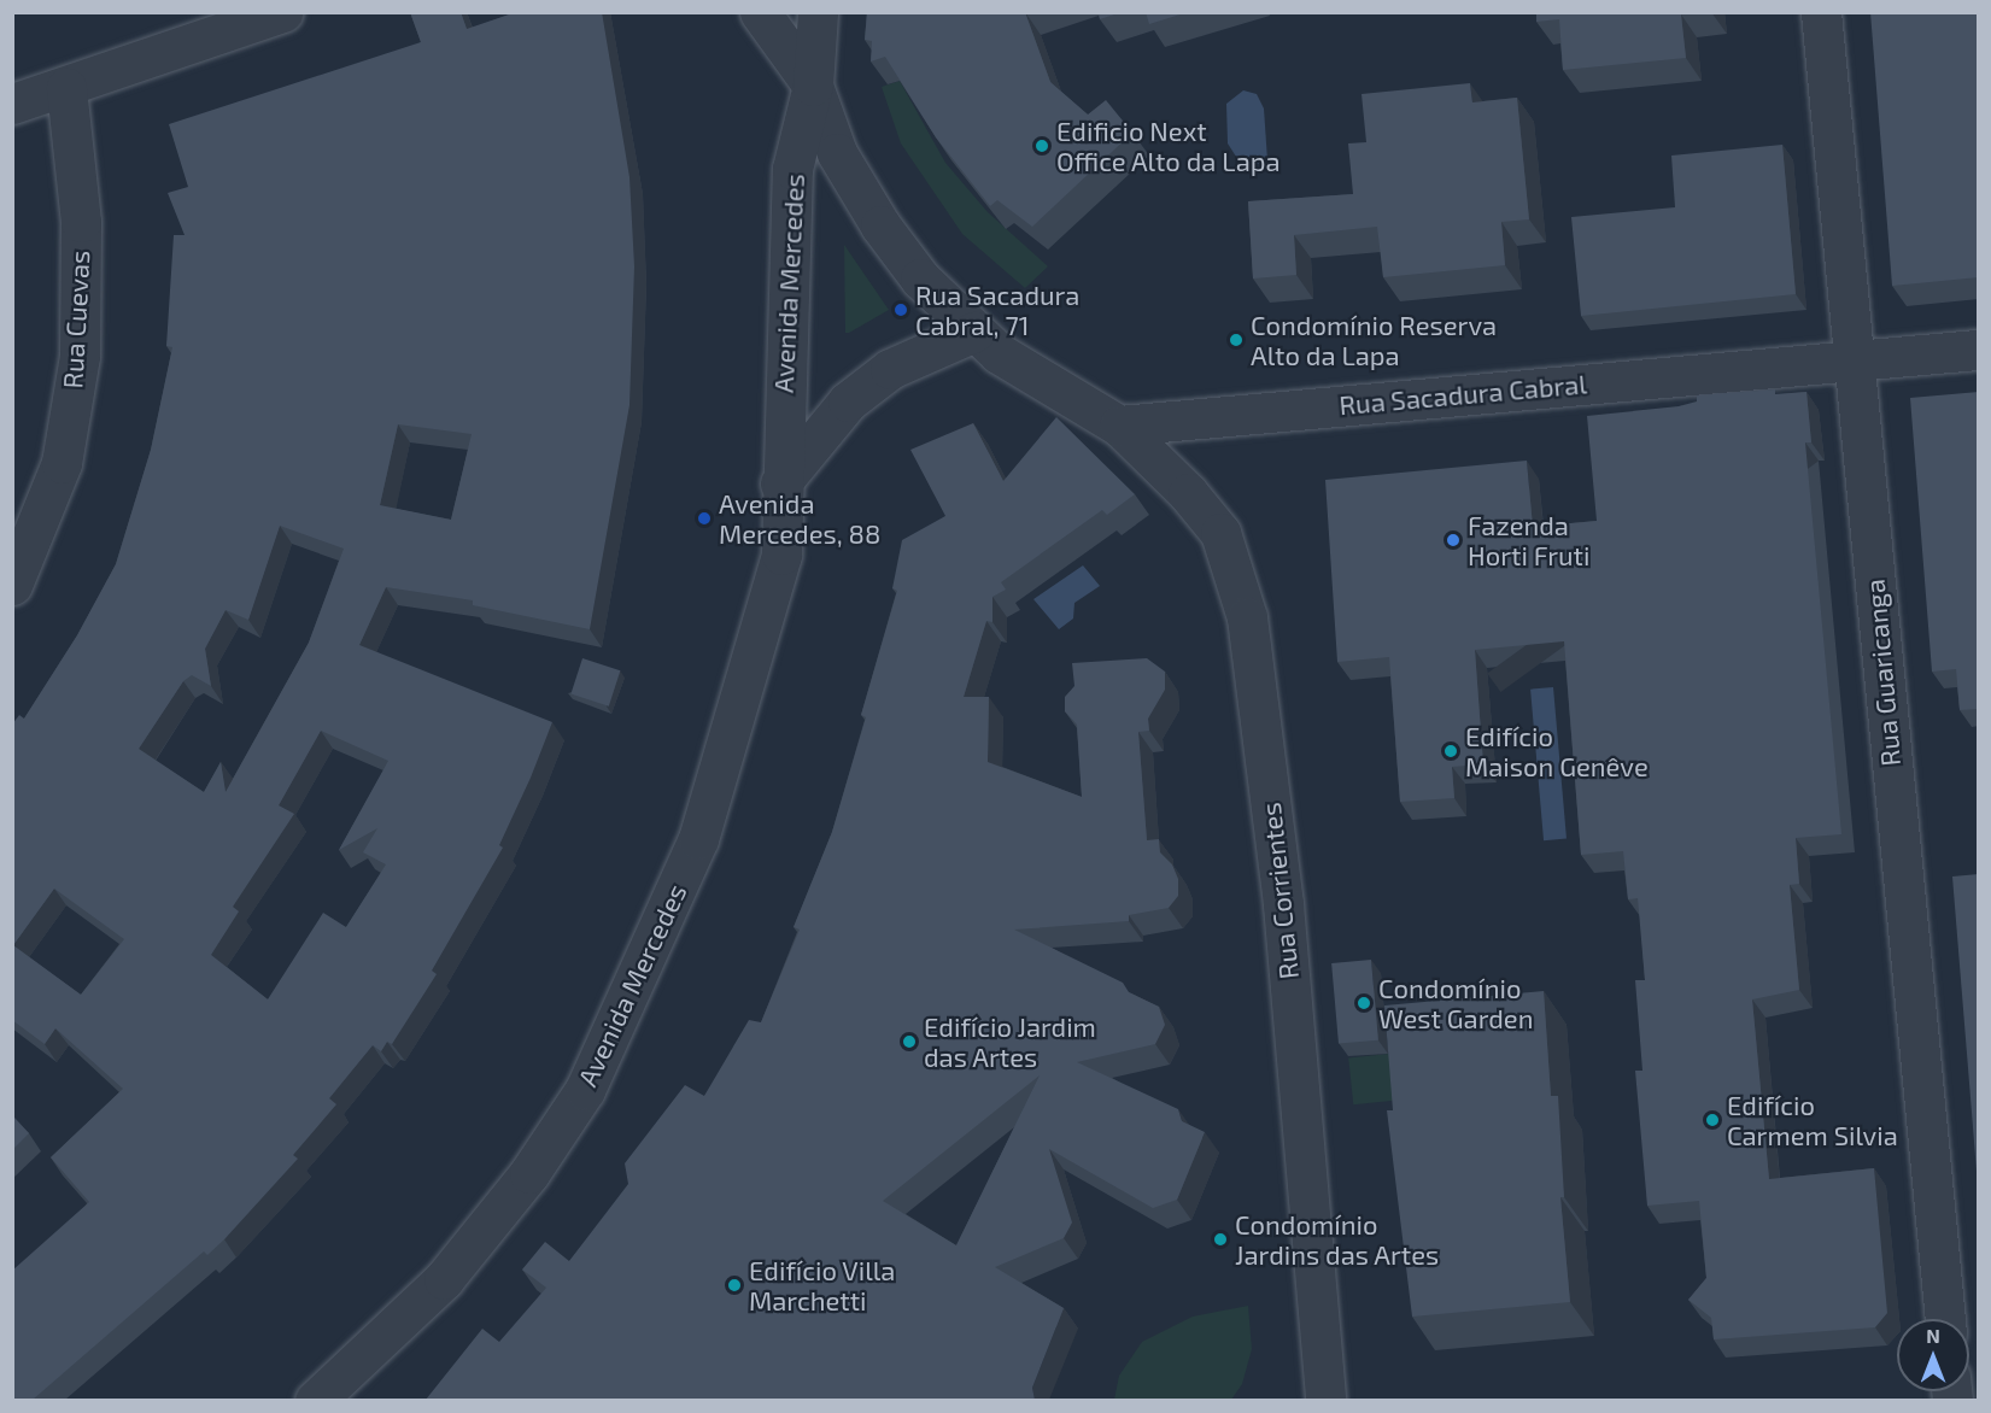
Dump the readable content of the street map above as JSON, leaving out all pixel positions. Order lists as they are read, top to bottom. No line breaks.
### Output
{"streets":{"street":["Avenida Mercedes","Rua Cuevas","Rua Sacadura Cabral","Rua Guaricanga","Rua Corrientes"]},"crossings":[["Rua Sacadura Cabral","Rua Guaricanga"],["Rua Sacadura Cabral","Rua Corrientes"]],"places":["Edificio Next Office Alto da Lapa","Rua Sacadura Cabral, 71","Condomínio Reserva Alto da Lapa","Avenida Mercedes, 88","Fazenda Horti Fruti","Edifício Maison Genêve","Condomínio West Garden","Edifício Jardim das Artes","Edifício Carmem Silvia","Condomínio Jardins das Artes","Edifício Villa Marchetti"],"north":"top"}
